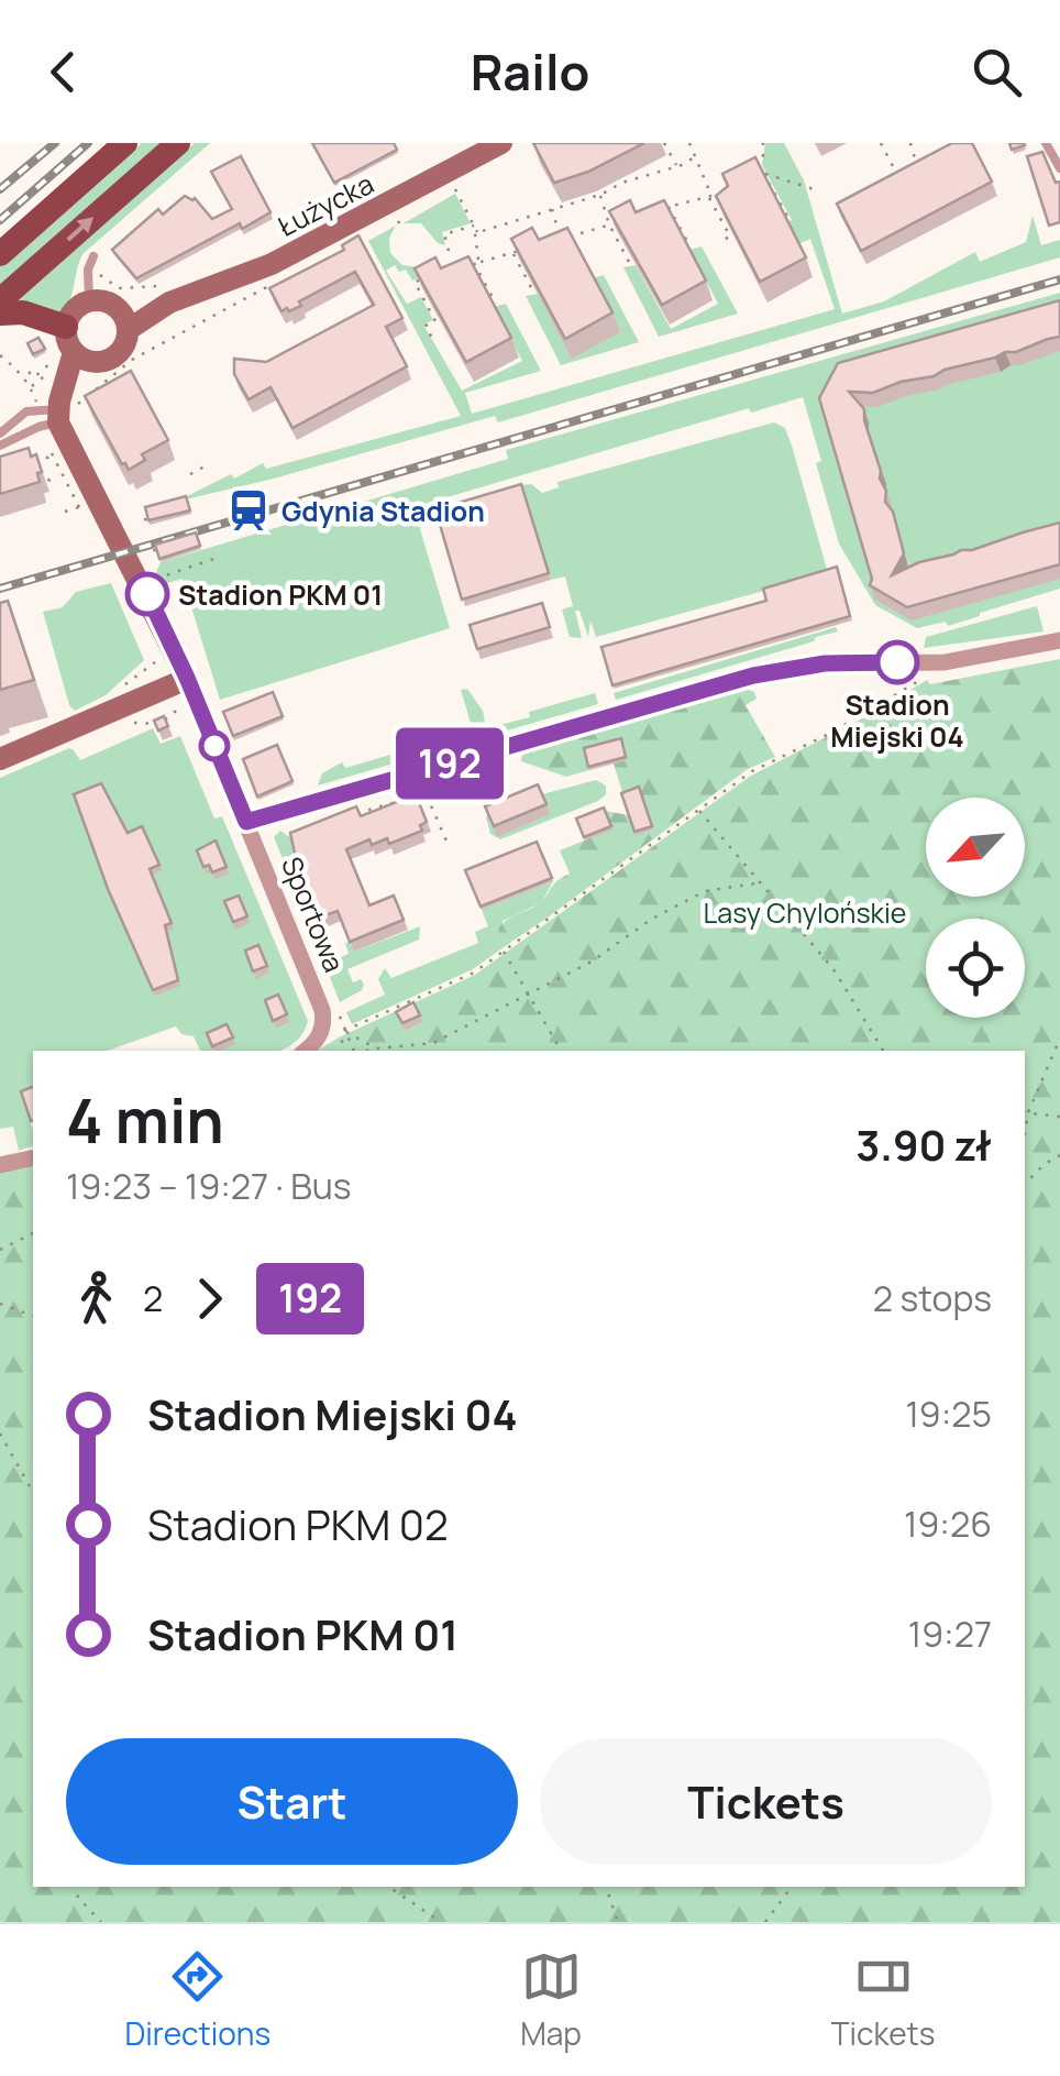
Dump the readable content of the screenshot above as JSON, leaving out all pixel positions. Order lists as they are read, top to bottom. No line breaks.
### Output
{"streets":{"street":["Łużycka","Sportowa"]},"parks":["Lasy Chylońskie"],"places":{"station":["Gdynia Stadion"],"other":["Stadion PKM 01","Stadion Miejski 04"]},"lines":["bus line 192"],"north":"bottom left","page":{"header":"Railo","on_map":"192","heading":["4 min","19:23 – 19:27 · Bus","3.90 zł"],"legs":["2","192","2 stops"],"list":[{"name":"Stadion Miejski 04","value":"19:25"},{"name":"Stadion PKM 02","value":"19:26"},{"name":"Stadion PKM 01","value":"19:27"}],"buttons":["Start","Tickets"],"tabs":["Directions","Map","Tickets"]}}
